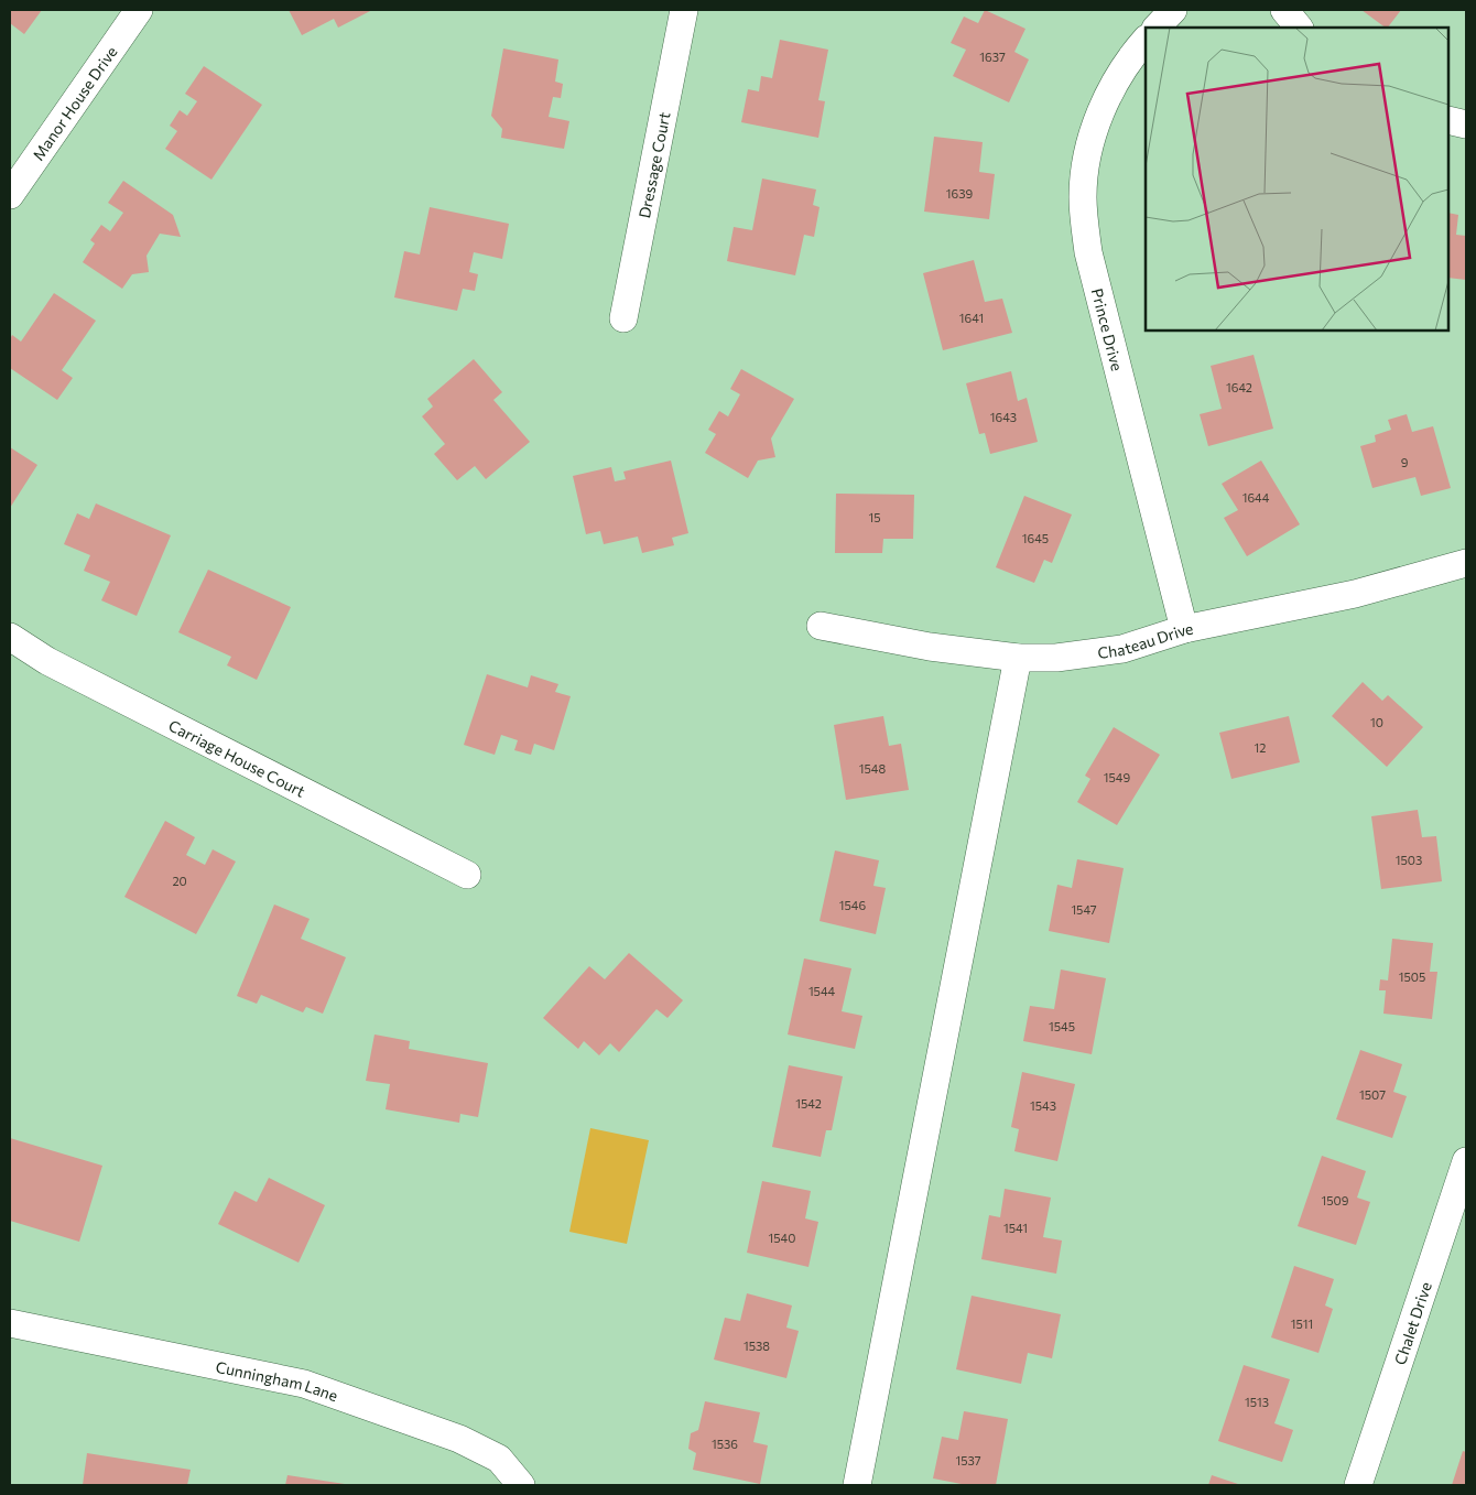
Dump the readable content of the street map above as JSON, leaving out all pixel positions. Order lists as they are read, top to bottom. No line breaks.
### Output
{"streets":{"street":["Manor House Drive","Dressage Court","Prince Drive","Chateau Drive","Carriage House Court","Chalet Drive","Cunningham Lane"]},"crossings":[["Prince Drive","Chateau Drive"]],"house_numbers":["1637","1639","1641","1642","1643","9","1644","15","1645","10","12","1548","1549","1503","20","1546","1547","1505","1544","1545","1507","1542","1543","1509","1541","1540","1511","1538","1513","1536","1537"]}
